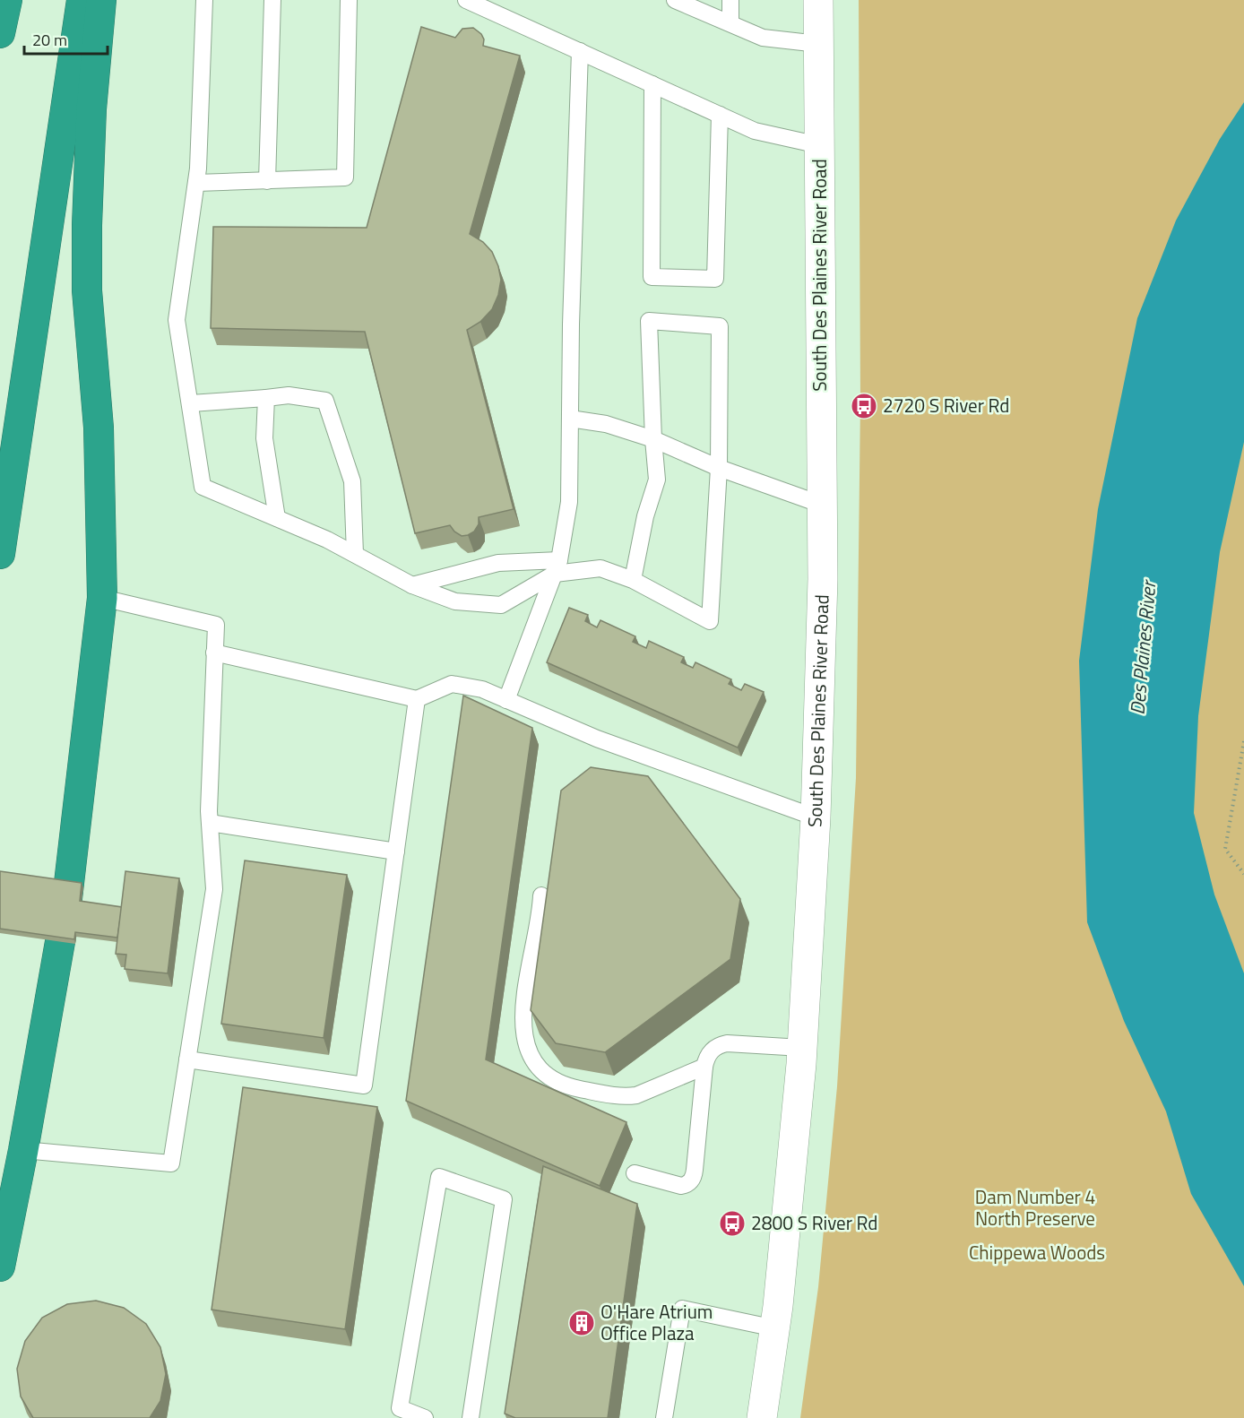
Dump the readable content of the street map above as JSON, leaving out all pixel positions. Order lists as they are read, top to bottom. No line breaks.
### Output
{"streets":{"main road":["South Des Plaines River Road"]},"water":["Des Plaines River"],"parks":["Dam Number 4 North Preserve","Chippewa Woods"],"places":{"bus stop":["2720 S River Rd","2800 S River Rd"],"building":["O'Hare Atrium Office Plaza"]},"scale_bar":"20 m"}
